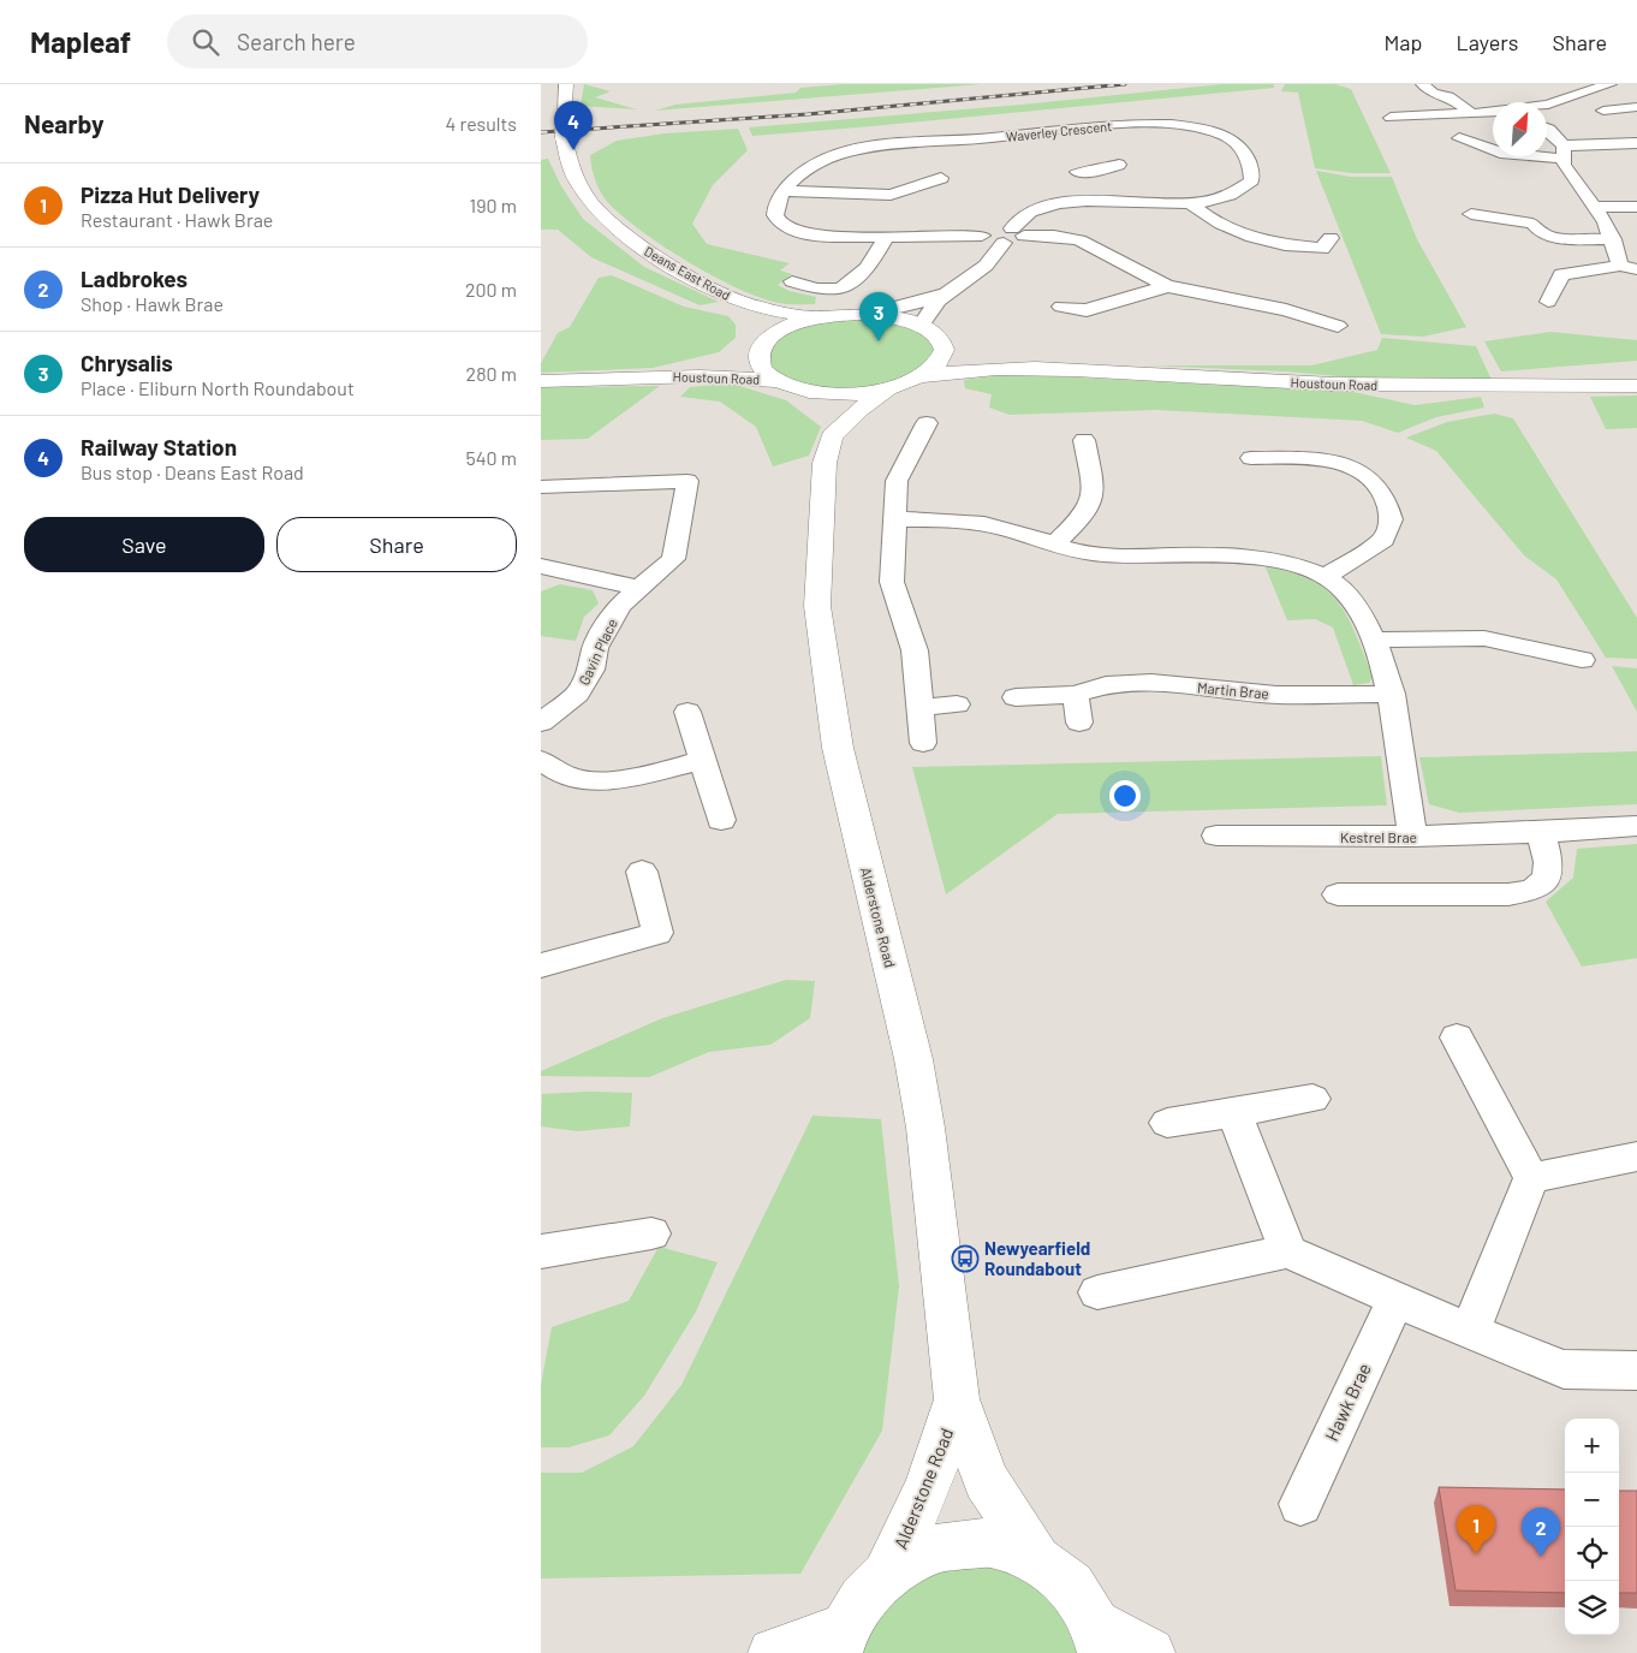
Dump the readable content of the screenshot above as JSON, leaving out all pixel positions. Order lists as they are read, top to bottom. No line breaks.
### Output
{"streets":{"street":["Waverley Crescent","Deans East Road","Houstoun Road","Gavin Place","Martin Brae","Kestrel Brae","Alderstone Road","Hawk Brae"]},"crossings":[["Deans East Road","Houstoun Road"]],"places":{"bus stop":["Newyearfield Roundabout"]},"north":"top right","page":{"header":"Mapleaf","search":"Search here","nav":["Map","Layers","Share"],"heading":["Nearby","4 results"],"pins":["4","3","1","2"],"list":[{"mark":"1","name":"Pizza Hut Delivery","note":"Restaurant · Hawk Brae","value":"190 m"},{"mark":"2","name":"Ladbrokes","note":"Shop · Hawk Brae","value":"200 m"},{"mark":"3","name":"Chrysalis","note":"Place · Eliburn North Roundabout","value":"280 m"},{"mark":"4","name":"Railway Station","note":"Bus stop · Deans East Road","value":"540 m"}],"buttons":["Save","Share"],"map_buttons":["+","−"]}}
